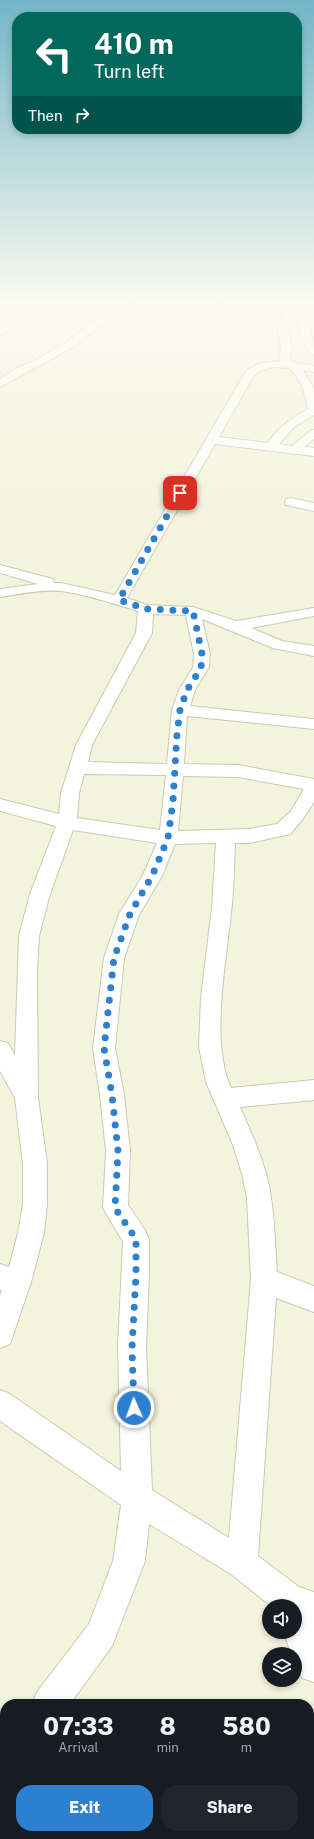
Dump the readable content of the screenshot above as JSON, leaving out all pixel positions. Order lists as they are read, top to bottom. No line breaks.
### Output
{"page":{"turn":["410 m","Turn left"],"then":"Then","eta":["07:33","Arrival","8","min","580","m"],"buttons":["Exit","Share"]}}
